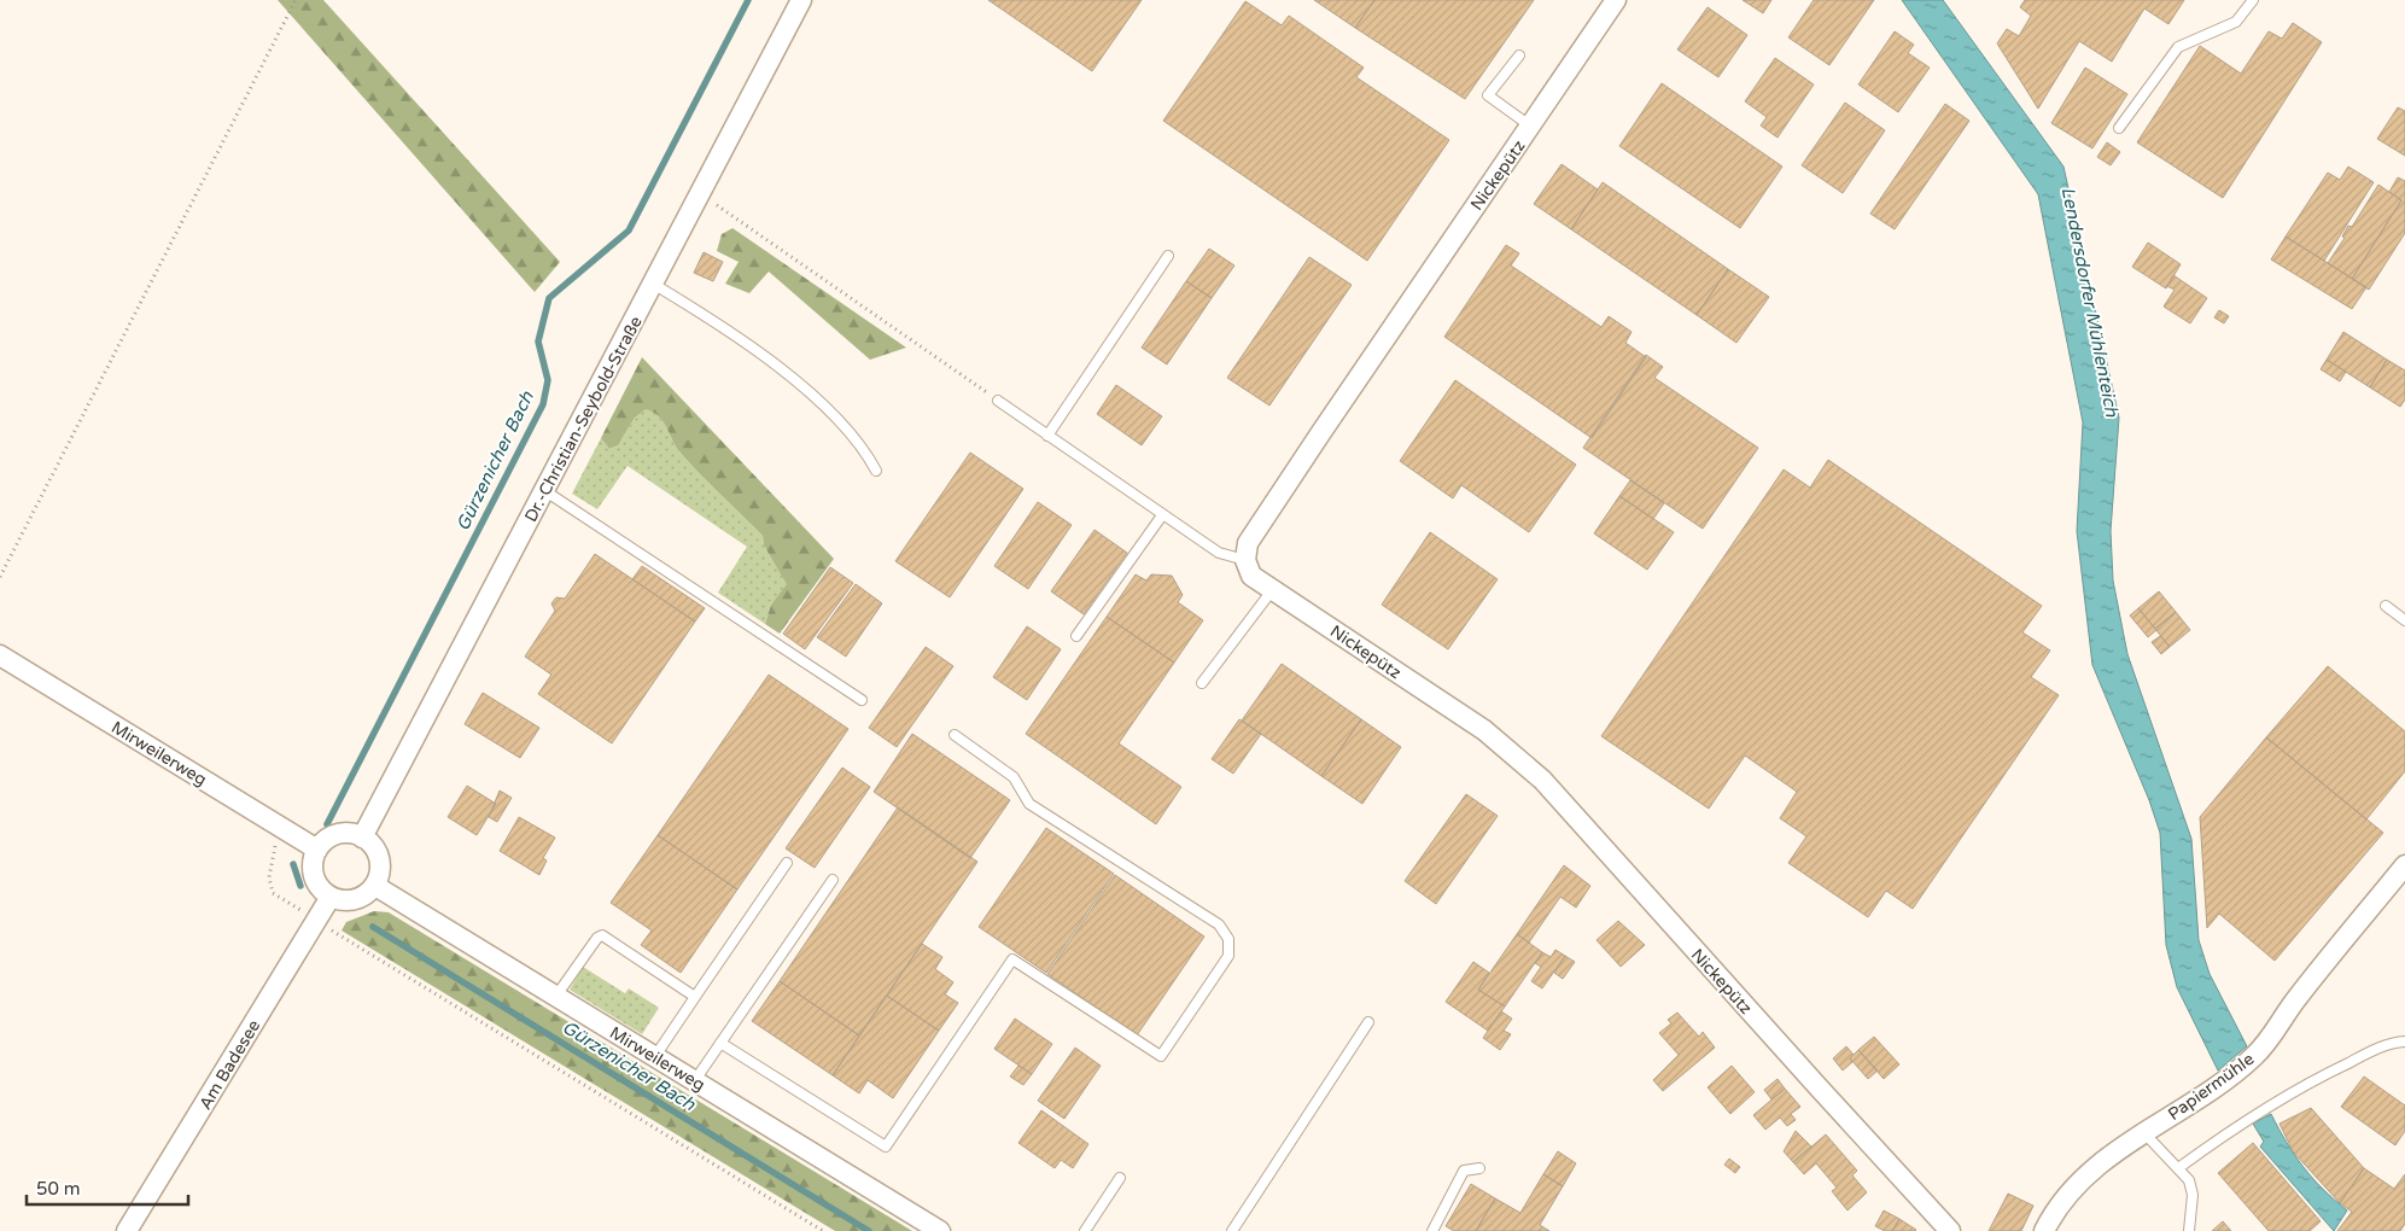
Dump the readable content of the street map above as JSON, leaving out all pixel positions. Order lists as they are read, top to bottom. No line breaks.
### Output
{"streets":{"street":["Nickepütz","Dr.-Christian-Seybold-Straße","Mirweilerweg","Am Badesee","Papiermühle"]},"crossings":[["Dr.-Christian-Seybold-Straße","Mirweilerweg"],["Dr.-Christian-Seybold-Straße","Am Badesee"],["Mirweilerweg","Am Badesee"]],"water":["Lendersdorfer Mühlenteich","Gürzenicher Bach"],"scale_bar":"50 m"}
